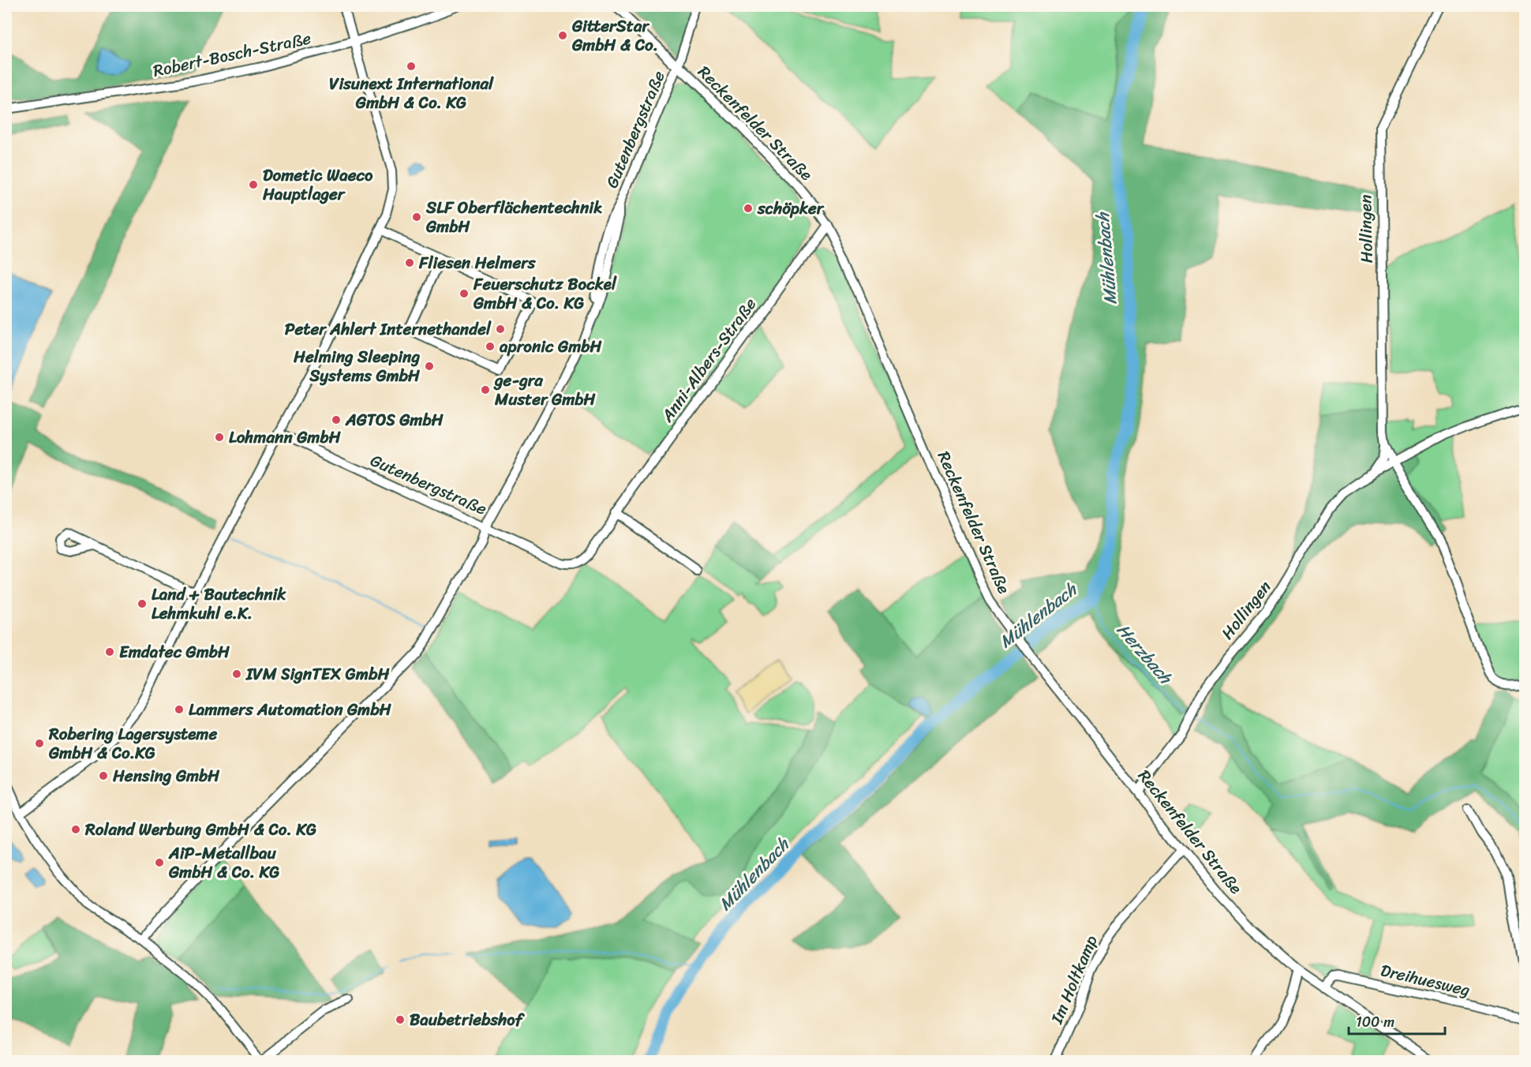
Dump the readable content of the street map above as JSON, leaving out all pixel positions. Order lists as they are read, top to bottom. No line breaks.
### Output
{"streets":{"street":["Robert-Bosch-Straße","Reckenfelder Straße","Gutenbergstraße","Hollingen","Anni-Albers-Straße","Im Holtkamp","Dreihuesweg"]},"crossings":[["Reckenfelder Straße","Gutenbergstraße"],["Reckenfelder Straße","Hollingen"],["Reckenfelder Straße","Anni-Albers-Straße"],["Reckenfelder Straße","Im Holtkamp"],["Reckenfelder Straße","Dreihuesweg"],["Gutenbergstraße","Anni-Albers-Straße"]],"water":["Mühlenbach","Herzbach"],"places":["GitterStar GmbH & Co.","Visunext International GmbH & Co. KG","Dometic Waeco Hauptlager","schöpker","SLF Oberflächentechnik GmbH","Fliesen Helmers","Feuerschutz Bockel GmbH & Co. KG","Peter Ahlert Internethandel","apronic GmbH","Helming Sleeping Systems GmbH","ge-gra Muster GmbH","AGTOS GmbH","Lohmann GmbH","Land + Bautechnik Lehmkuhl e.K.","Emdatec GmbH","IVM SignTEX GmbH","Lammers Automation GmbH","Robering Lagersysteme GmbH & Co.KG","Hensing GmbH","Roland Werbung GmbH & Co. KG","AiP-Metallbau GmbH & Co. KG","Baubetriebshof"],"scale_bar":"100 m"}
